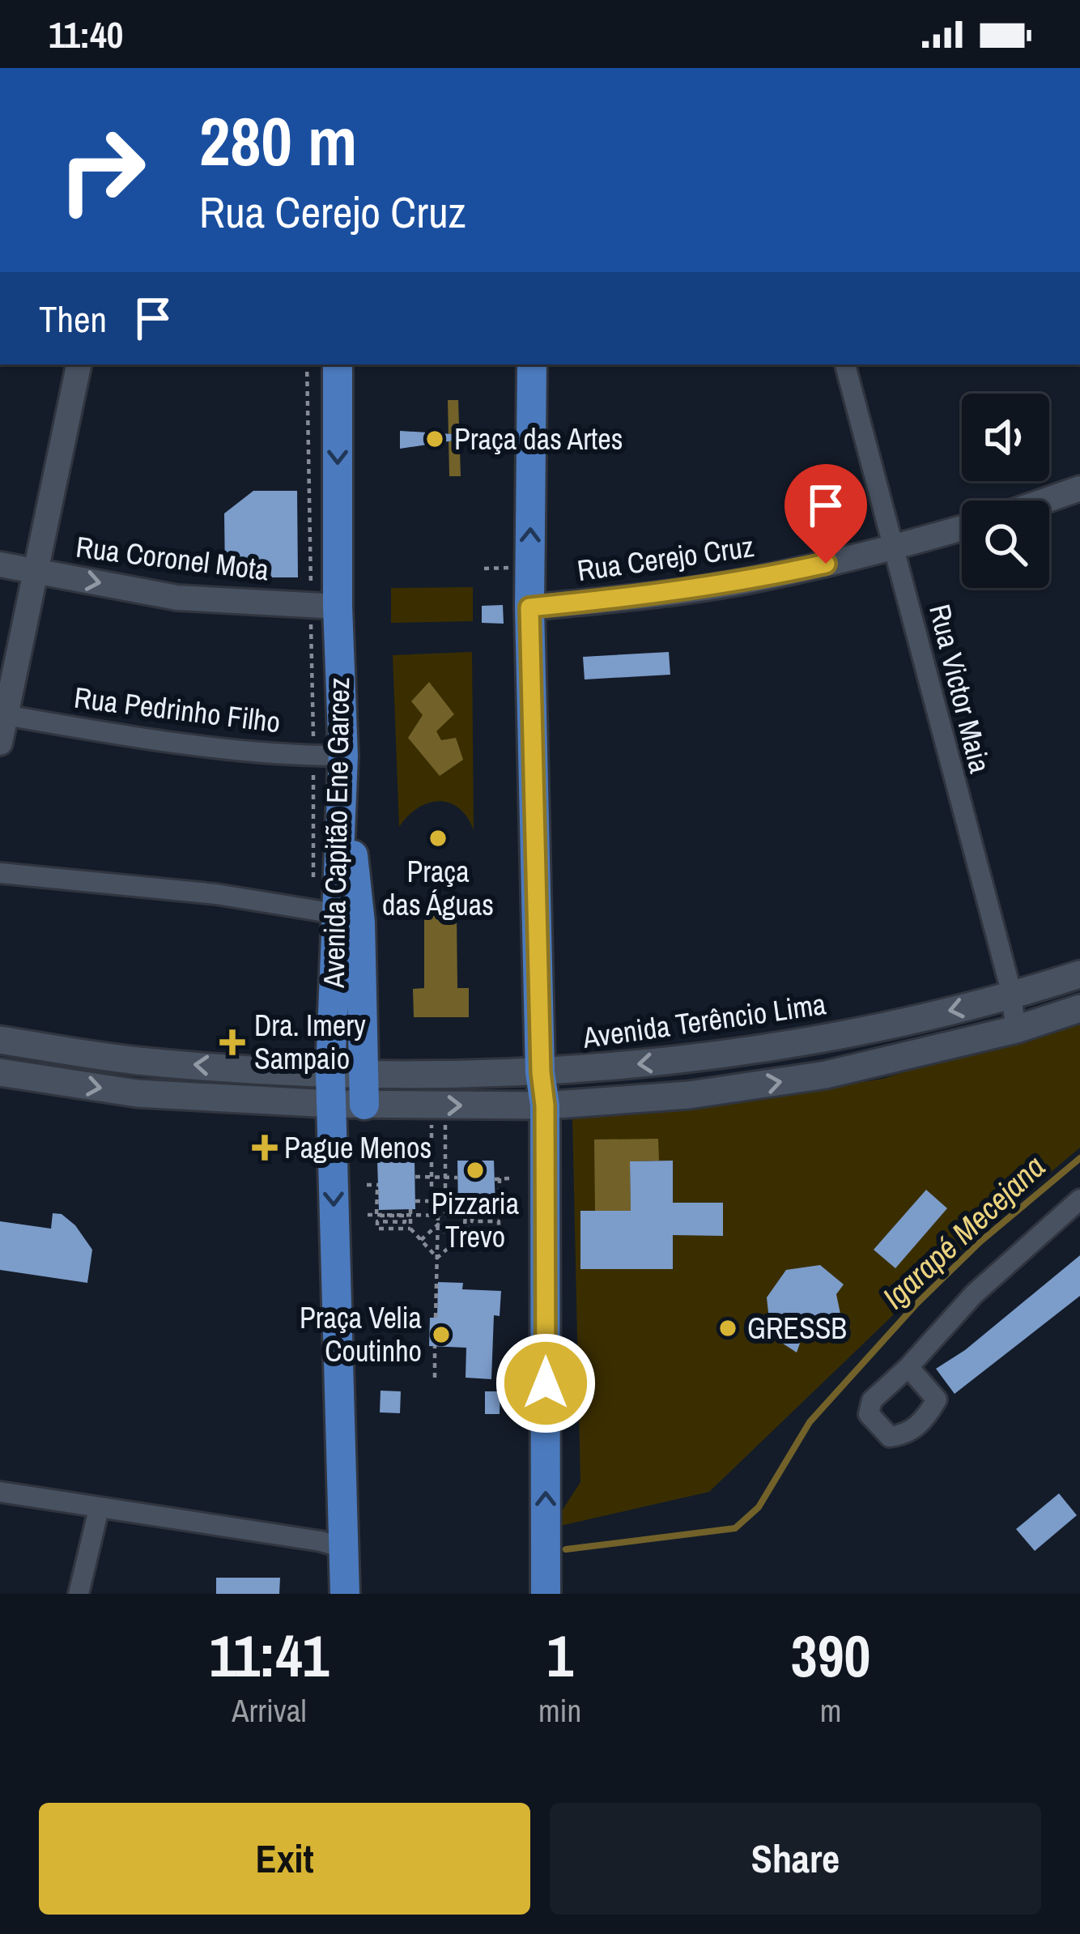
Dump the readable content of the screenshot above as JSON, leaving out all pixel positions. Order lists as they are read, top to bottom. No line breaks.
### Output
{"streets":{"main road":["Avenida Capitão Ene Garcez","Avenida Terêncio Lima"],"street":["Rua Coronel Mota","Rua Cerejo Cruz","Rua Victor Maia","Rua Pedrinho Filho"]},"crossings":[["Rua Coronel Mota","Avenida Capitão Ene Garcez"],["Rua Cerejo Cruz","Rua Victor Maia"],["Rua Victor Maia","Avenida Terêncio Lima"],["Rua Pedrinho Filho","Avenida Capitão Ene Garcez"],["Avenida Capitão Ene Garcez","Avenida Terêncio Lima"]],"one_way":["Rua Coronel Mota"],"water":["Igarapé Mecejana"],"places":{"other":["Praça das Artes","Praça das Águas","Pizzaria Trevo","GRESSB","Praça Velia Coutinho"],"health":["Dra. Imery Sampaio","Pague Menos"]},"page":{"status":"11:40","turn":["280 m","Rua Cerejo Cruz"],"then":"Then","eta":["11:41","Arrival","1","min","390","m"],"buttons":["Exit","Share"]}}
